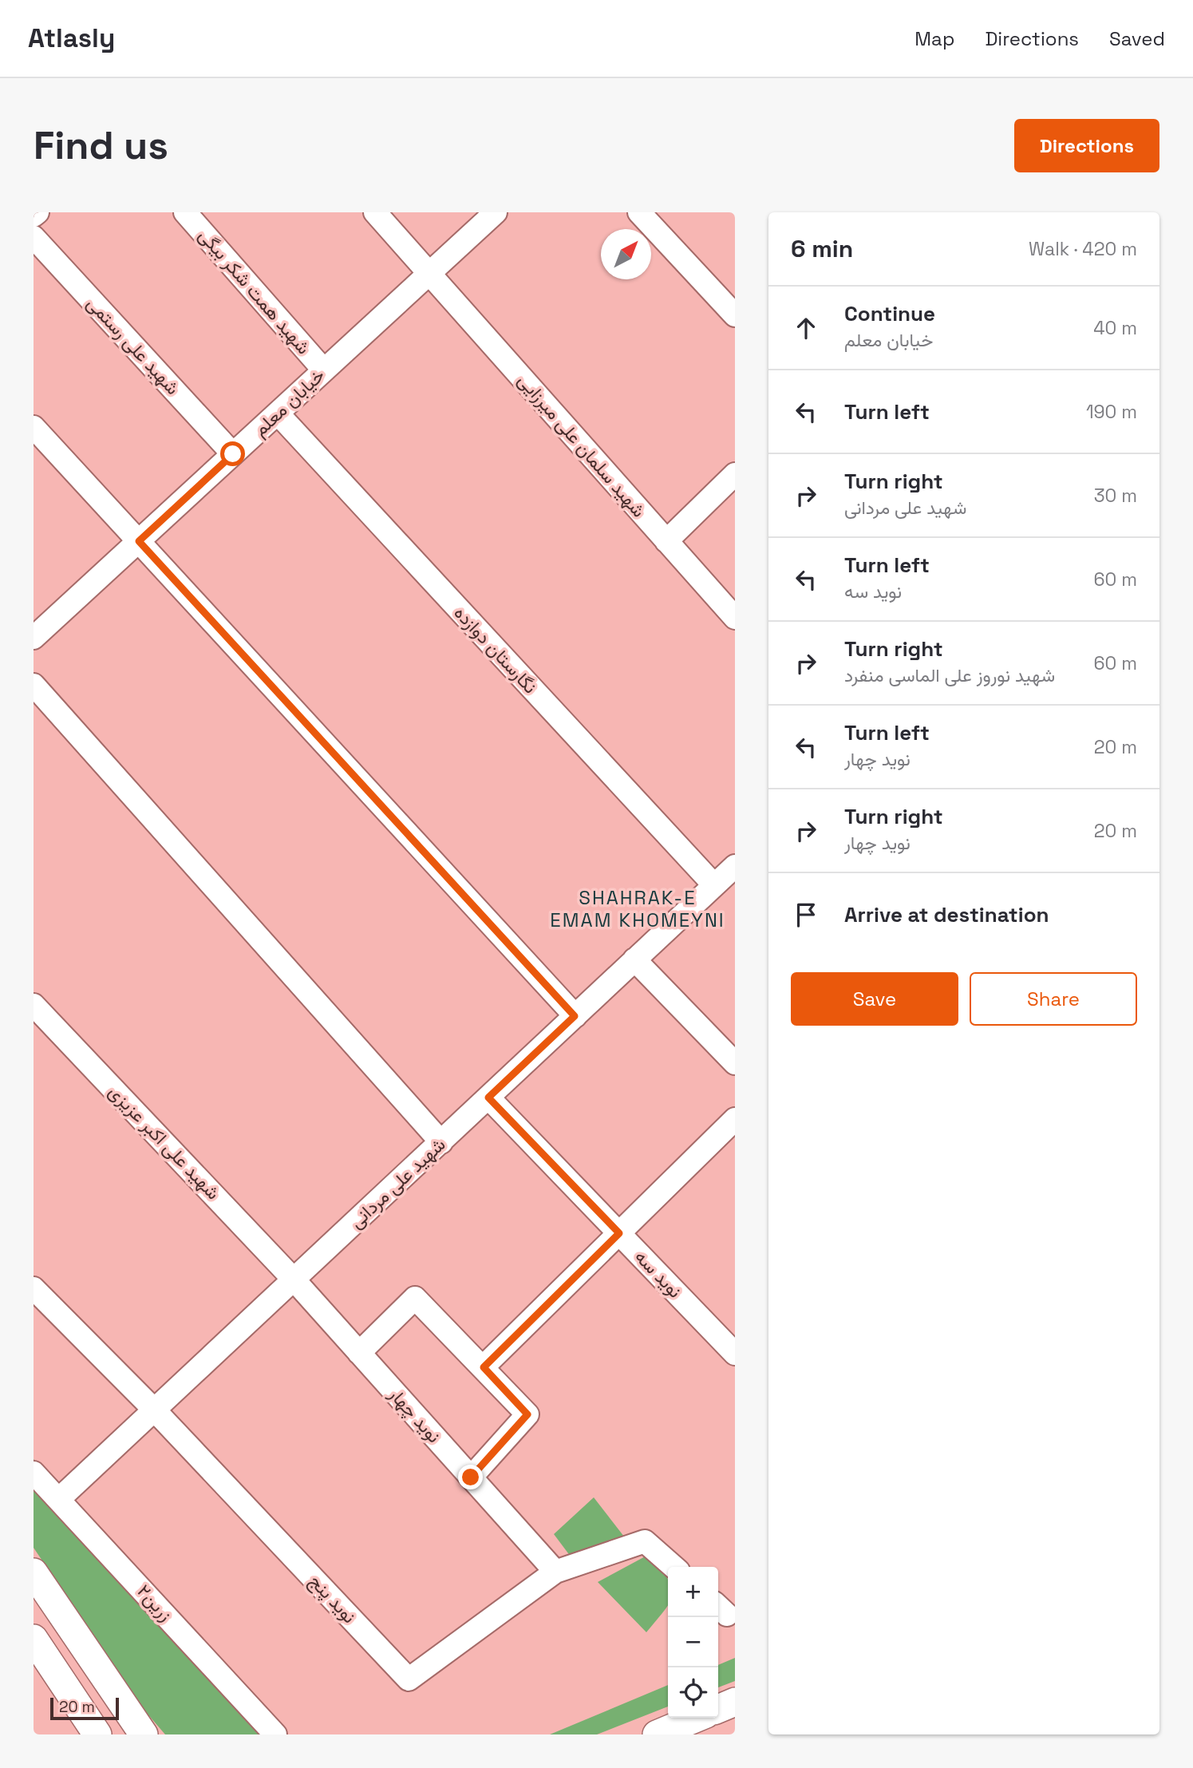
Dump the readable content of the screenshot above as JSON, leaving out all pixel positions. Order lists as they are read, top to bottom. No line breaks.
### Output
{"streets":{"street":["شهید همت شکر بیگی","شهید علی رستمی","خیابان معلم","شهید سلمان علی میرزایی","نگارستان دوازده","شهید علی اکبر عزیزی","شهید علی مردانی","نوید سه","نوید چهار","نوید پنج","زرین۲"]},"crossings":[["شهید همت شکر بیگی","خیابان معلم"],["شهید علی رستمی","خیابان معلم"],["خیابان معلم","شهید سلمان علی میرزایی"],["خیابان معلم","نگارستان دوازده"],["نگارستان دوازده","شهید علی مردانی"],["شهید علی اکبر عزیزی","شهید علی مردانی"],["شهید علی اکبر عزیزی","نوید چهار"],["شهید علی مردانی","نوید سه"],["شهید علی مردانی","نوید چهار"],["شهید علی مردانی","نوید پنج"],["شهید علی مردانی","زرین۲"],["نوید چهار","نوید پنج"]],"districts":["SHAHRAK-E EMAM KHOMEYNI"],"scale_bar":"20 m","north":"top right","page":{"header":"Atlasly","nav":["Map","Directions","Saved"],"buttons":["Directions",["Save","Share"]],"title":"Find us","heading":["6 min","Walk · 420 m"],"list":[["Continue","خیابان معلم","40 m"],["Turn left","190 m"],["Turn right","شهید علی مردانی","30 m"],["Turn left","نوید سه","60 m"],["Turn right","شهید نوروز علی الماسی منفرد","60 m"],["Turn left","نوید چهار","20 m"],["Turn right","نوید چهار","20 m"],"Arrive at destination"],"map_buttons":["+","−"],"scale":"20 m"}}
